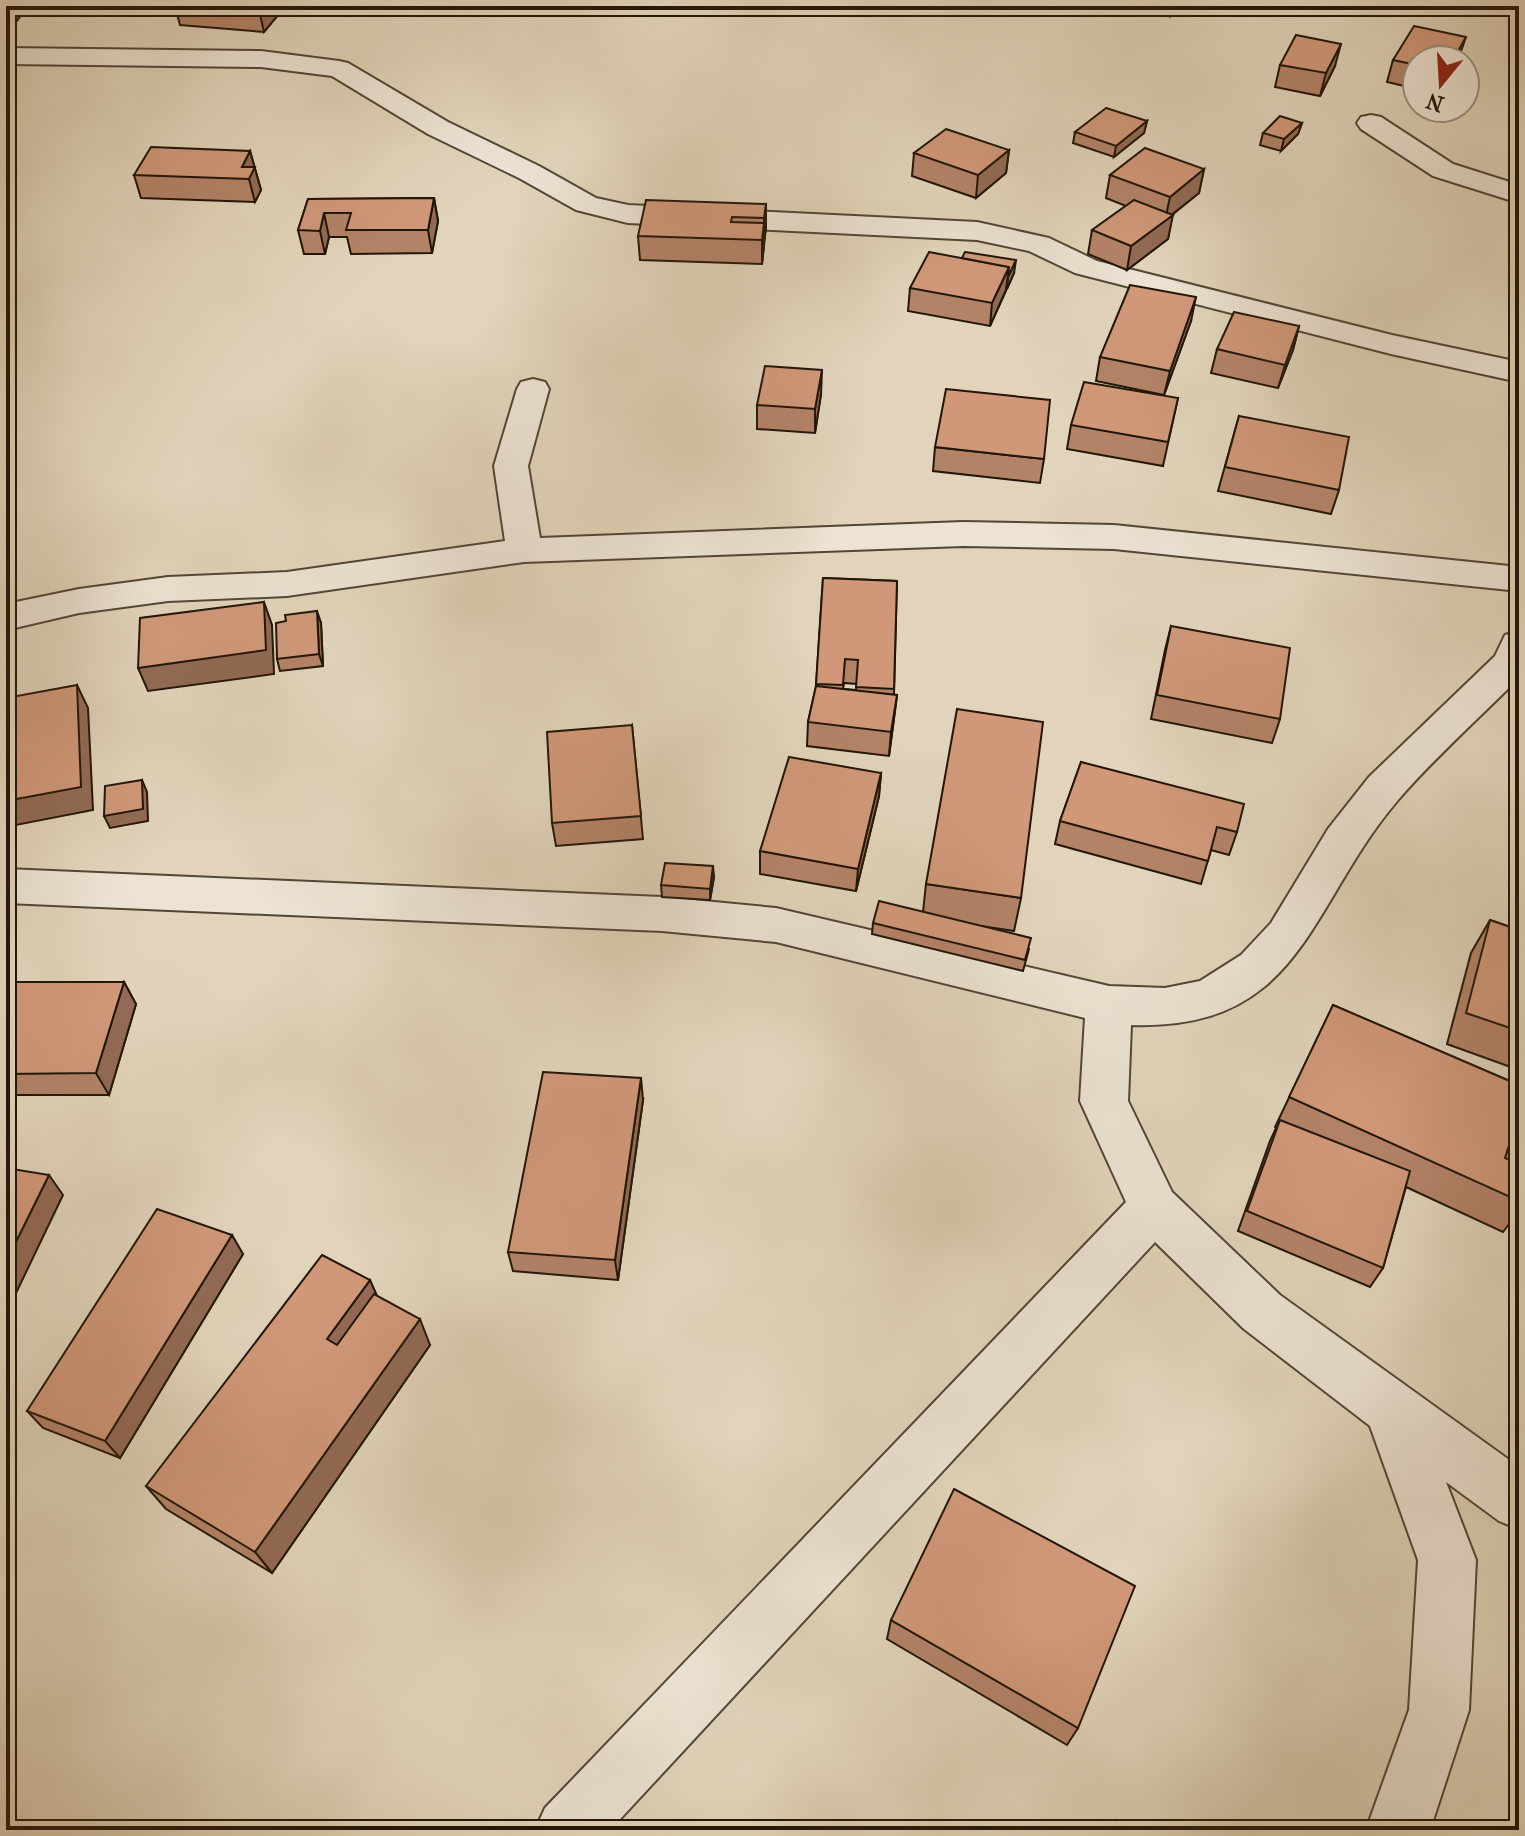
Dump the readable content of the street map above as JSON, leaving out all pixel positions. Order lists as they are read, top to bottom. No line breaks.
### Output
{"north":"bottom"}
